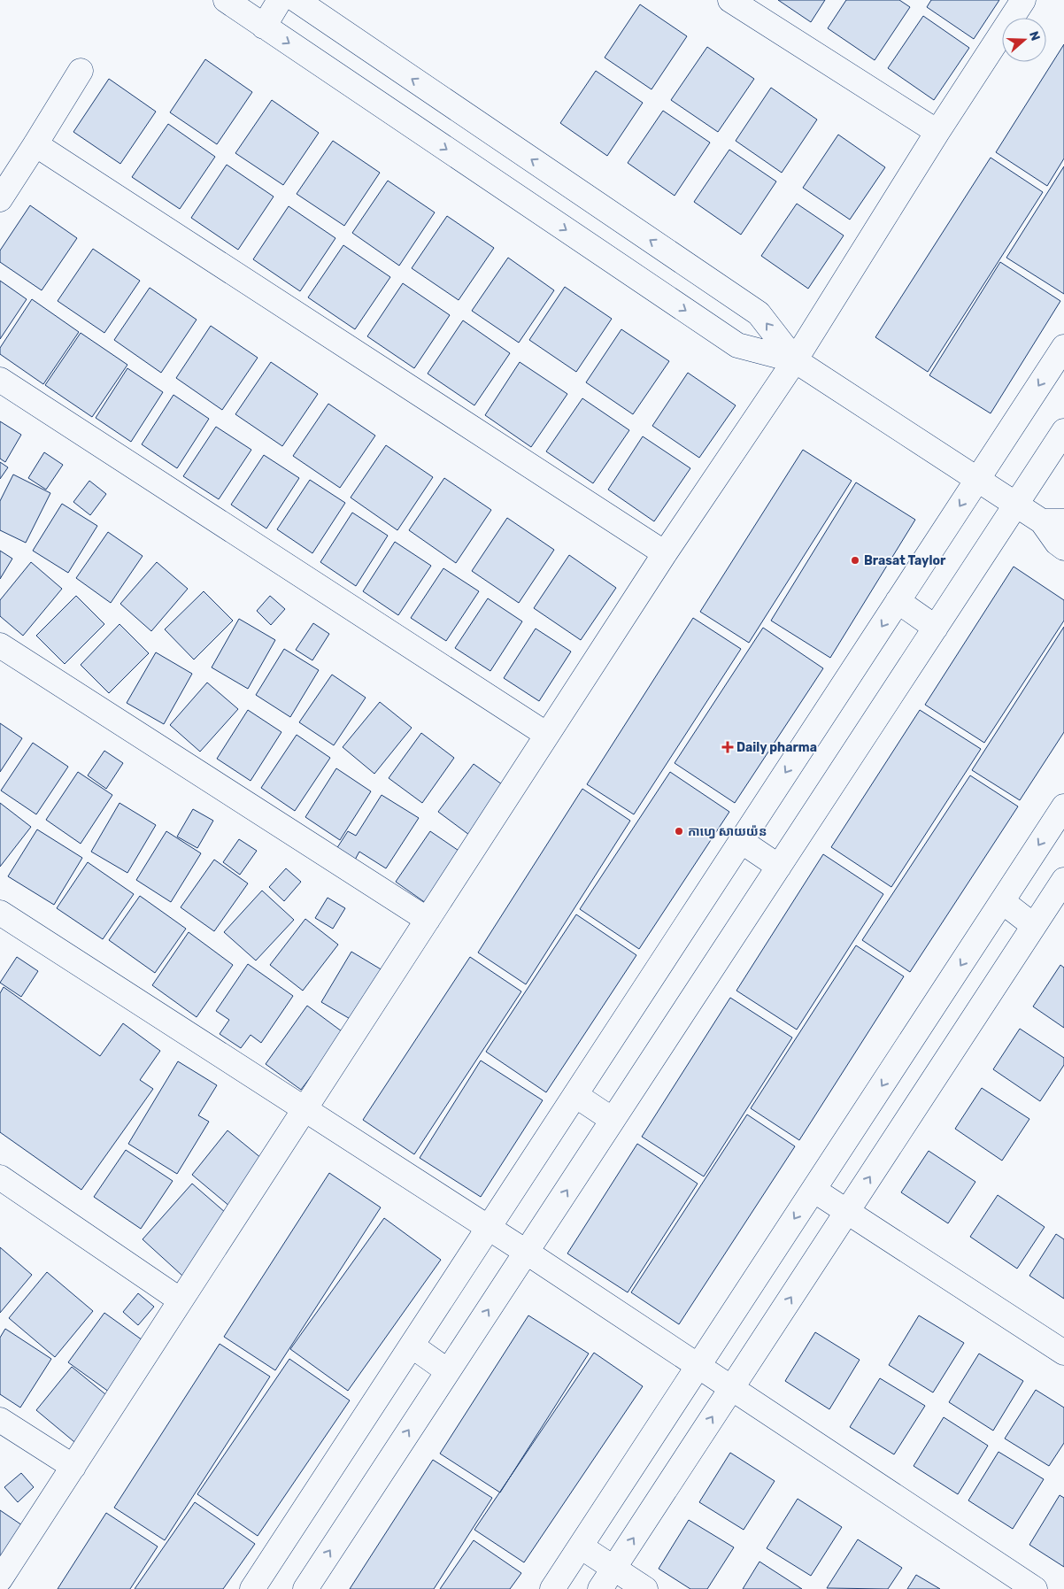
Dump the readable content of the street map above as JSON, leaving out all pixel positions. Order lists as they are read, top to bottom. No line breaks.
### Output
{"places":{"other":["Brasat Taylor","កាហ្វេ សាយយ៉ន"],"health":["Daily pharma"]},"north":"right"}
